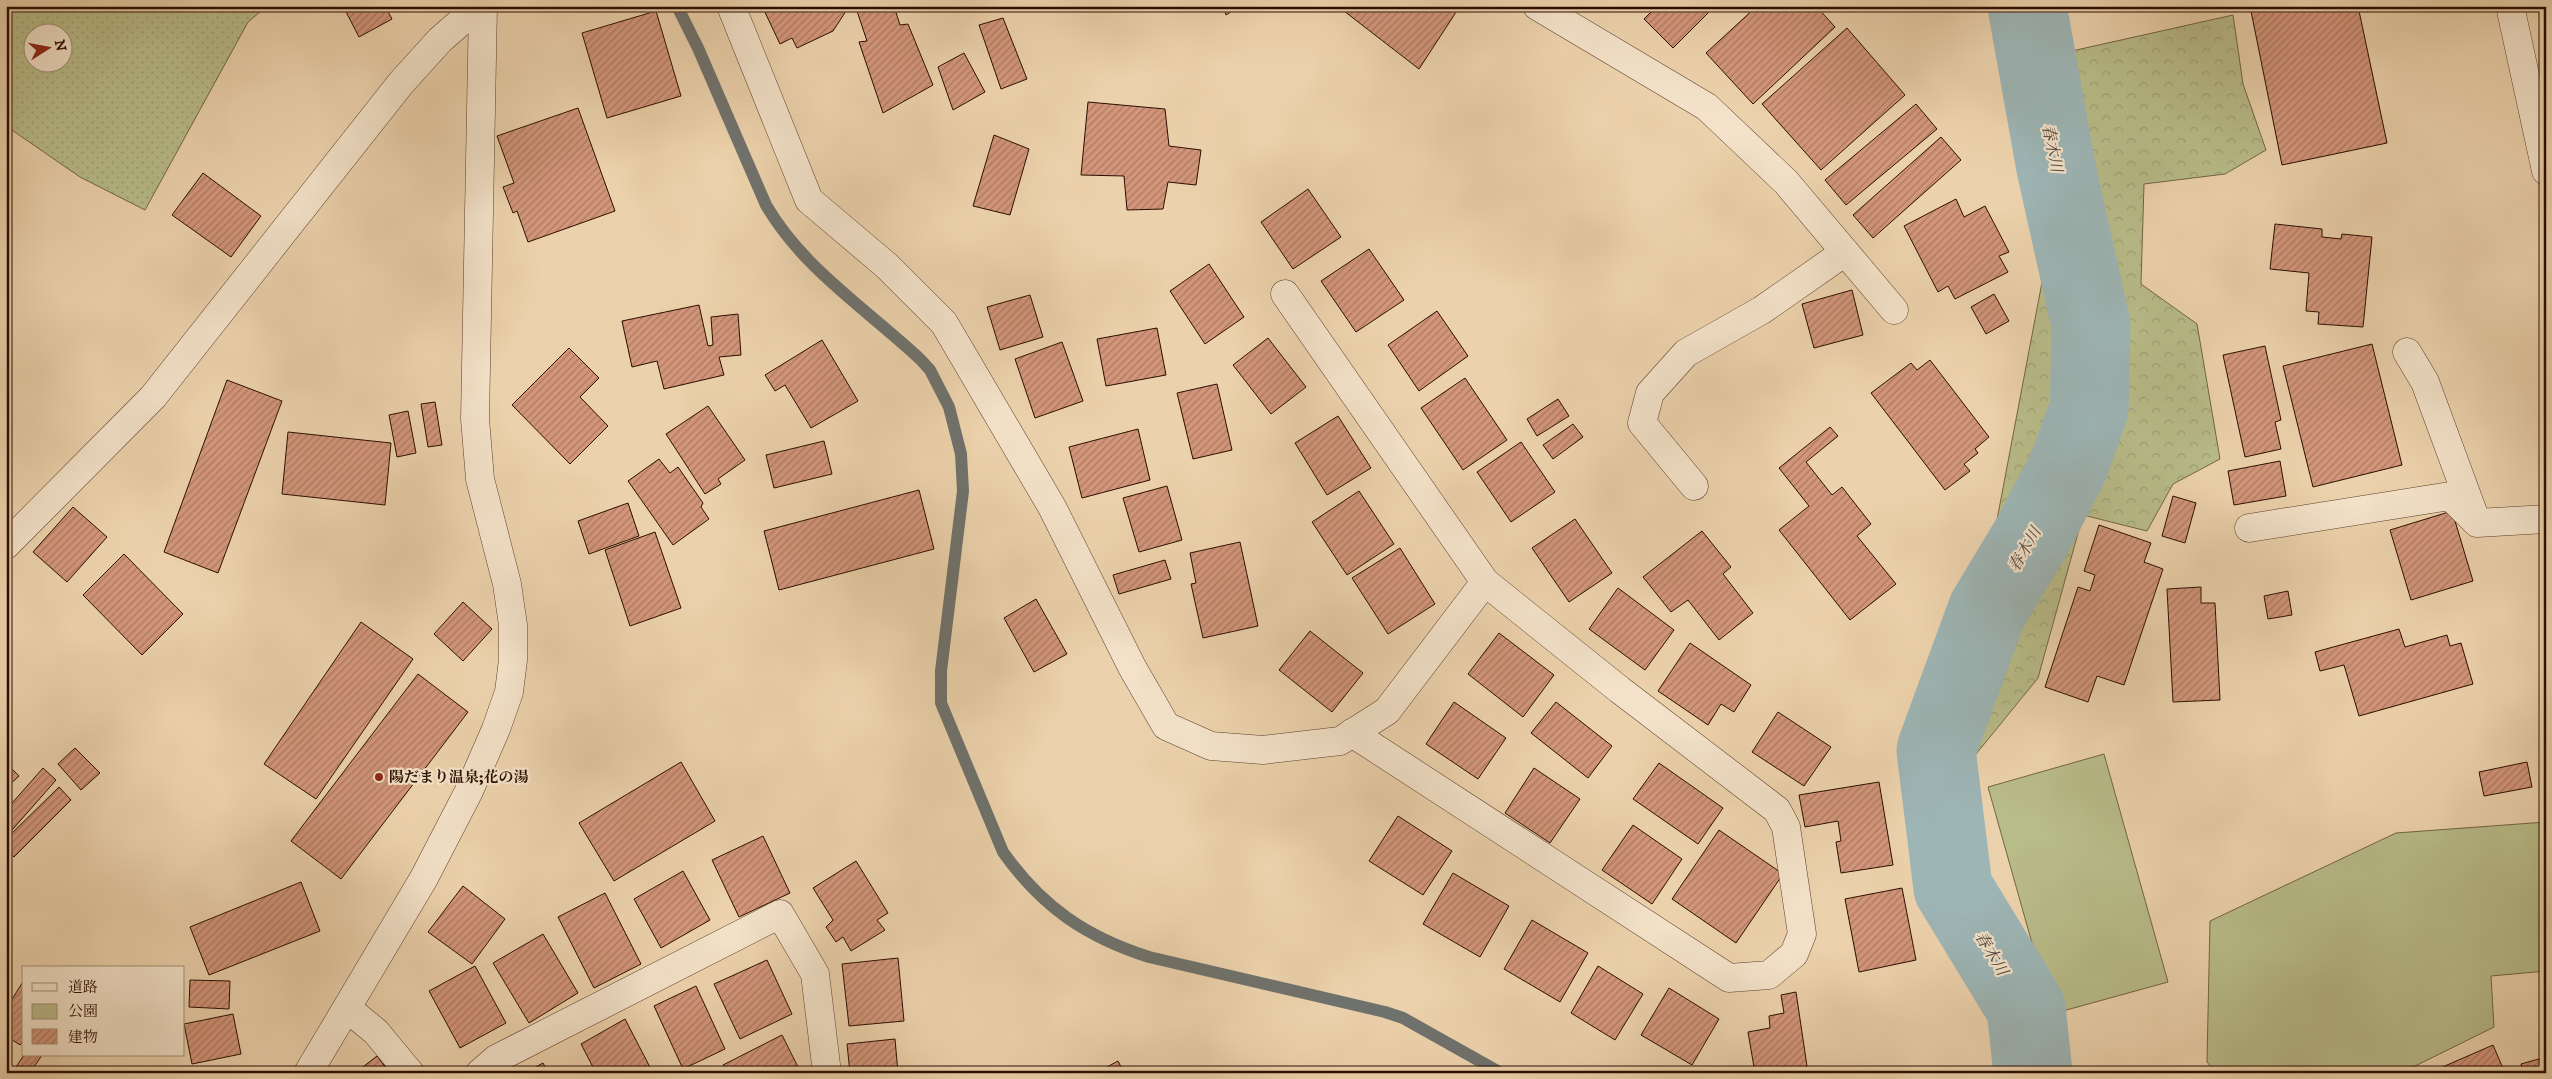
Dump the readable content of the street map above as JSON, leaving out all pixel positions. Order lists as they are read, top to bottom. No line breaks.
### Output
{"water":["春木川"],"places":["陽だまり温泉;花の湯"],"legend":["道路","公園","建物"],"north":"right"}
